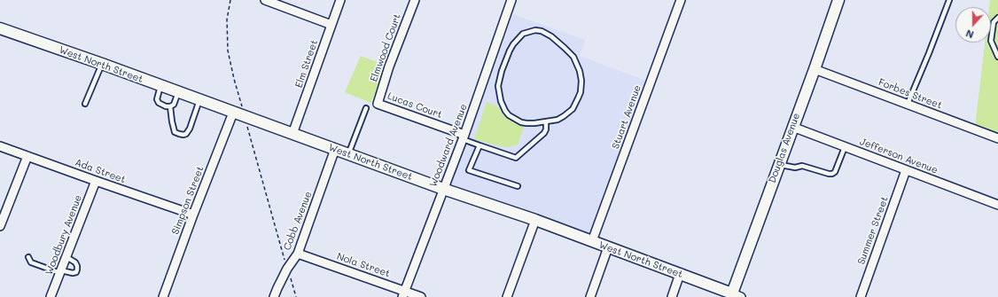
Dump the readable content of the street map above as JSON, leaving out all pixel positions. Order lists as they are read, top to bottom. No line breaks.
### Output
{"streets":{"street":["Elmwood Court","Elm Street","West North Street","Forbes Street","Lucas Court","Stuart Avenue","Woodward Avenue","Douglas Avenue","Jefferson Avenue","Ada Street","Simpson Street","Cobb Avenue","Summer Street","Woodbury Avenue","Nola Street"]},"crossings":[["Elmwood Court","Lucas Court"],["Elm Street","West North Street"],["West North Street","Stuart Avenue"],["West North Street","Woodward Avenue"],["West North Street","Douglas Avenue"],["West North Street","Simpson Street"],["West North Street","Cobb Avenue"],["Forbes Street","Douglas Avenue"],["Lucas Court","Woodward Avenue"],["Woodward Avenue","Nola Street"],["Douglas Avenue","Jefferson Avenue"],["Jefferson Avenue","Summer Street"],["Ada Street","Simpson Street"],["Ada Street","Woodbury Avenue"],["Cobb Avenue","Nola Street"]],"north":"bottom"}
